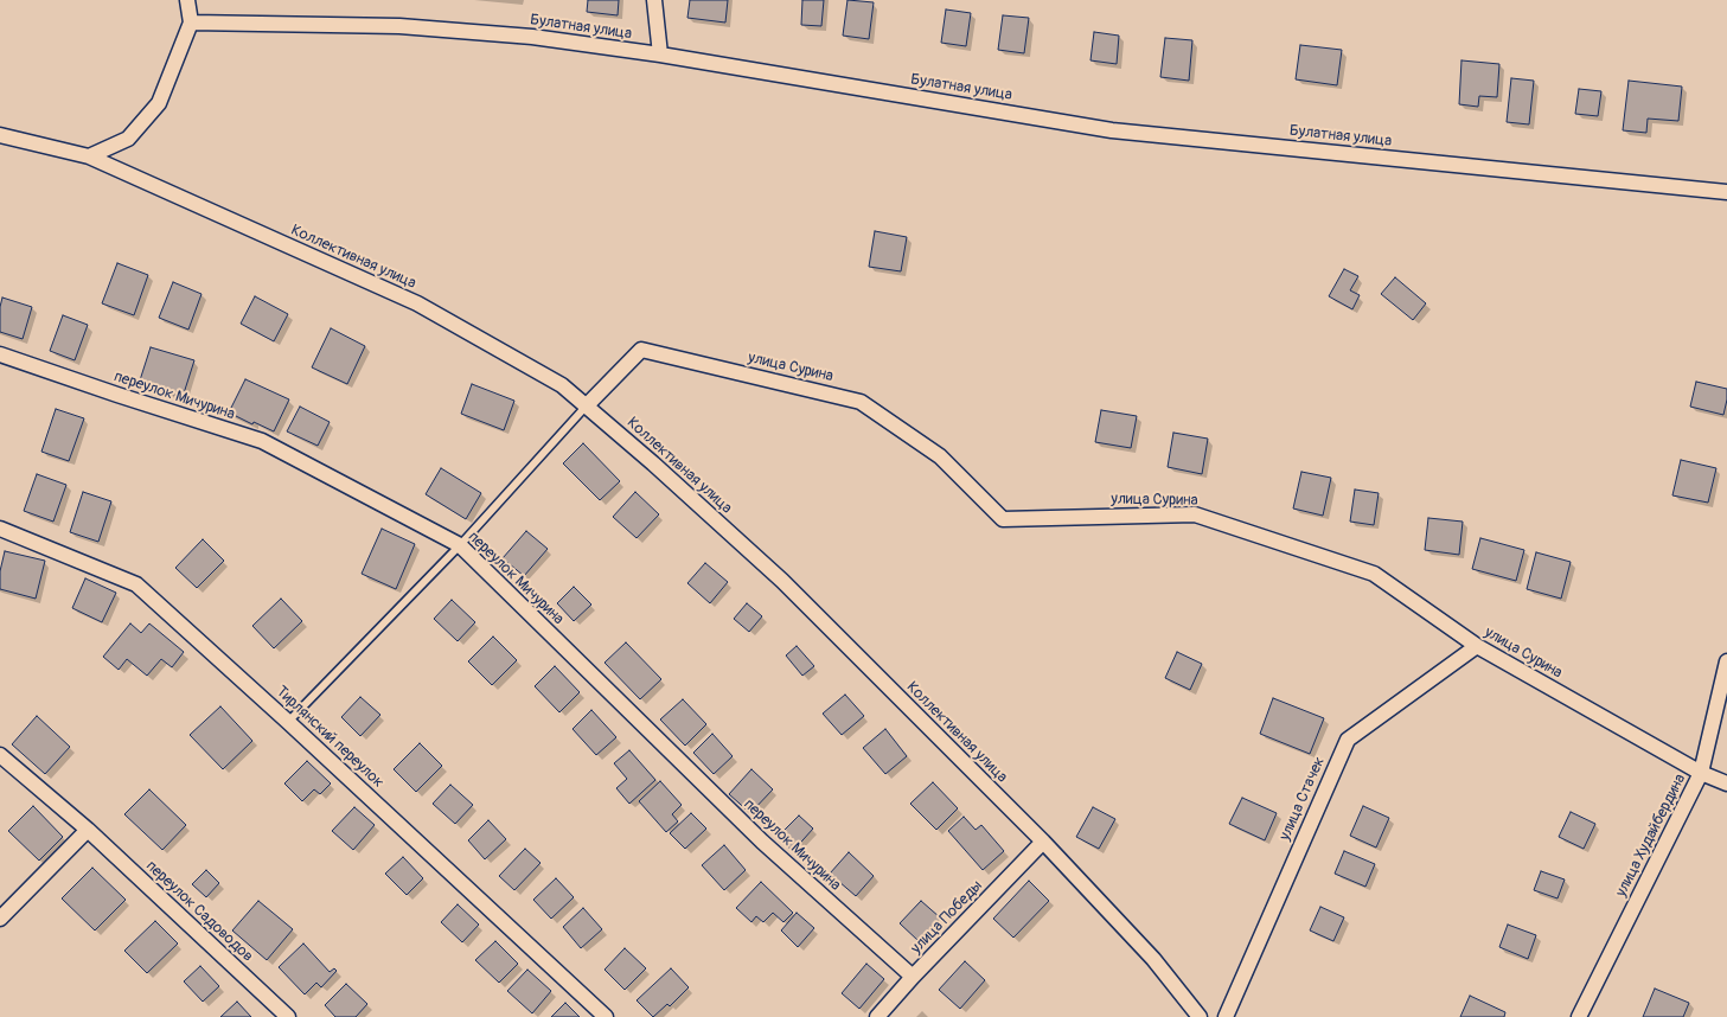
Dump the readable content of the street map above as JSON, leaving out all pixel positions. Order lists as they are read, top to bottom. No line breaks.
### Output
{"streets":{"street":["Булатная улица","Коллективная улица","улица Сурина","переулок Мичурина","Тирлянский переулок","улица Стачек","улица Худайбердина","переулок Садоводов","улица Победы"]},"crossings":[["Коллективная улица","улица Сурина"],["Коллективная улица","улица Победы"],["улица Сурина","улица Стачек"],["улица Сурина","улица Худайбердина"],["переулок Мичурина","улица Победы"]]}
